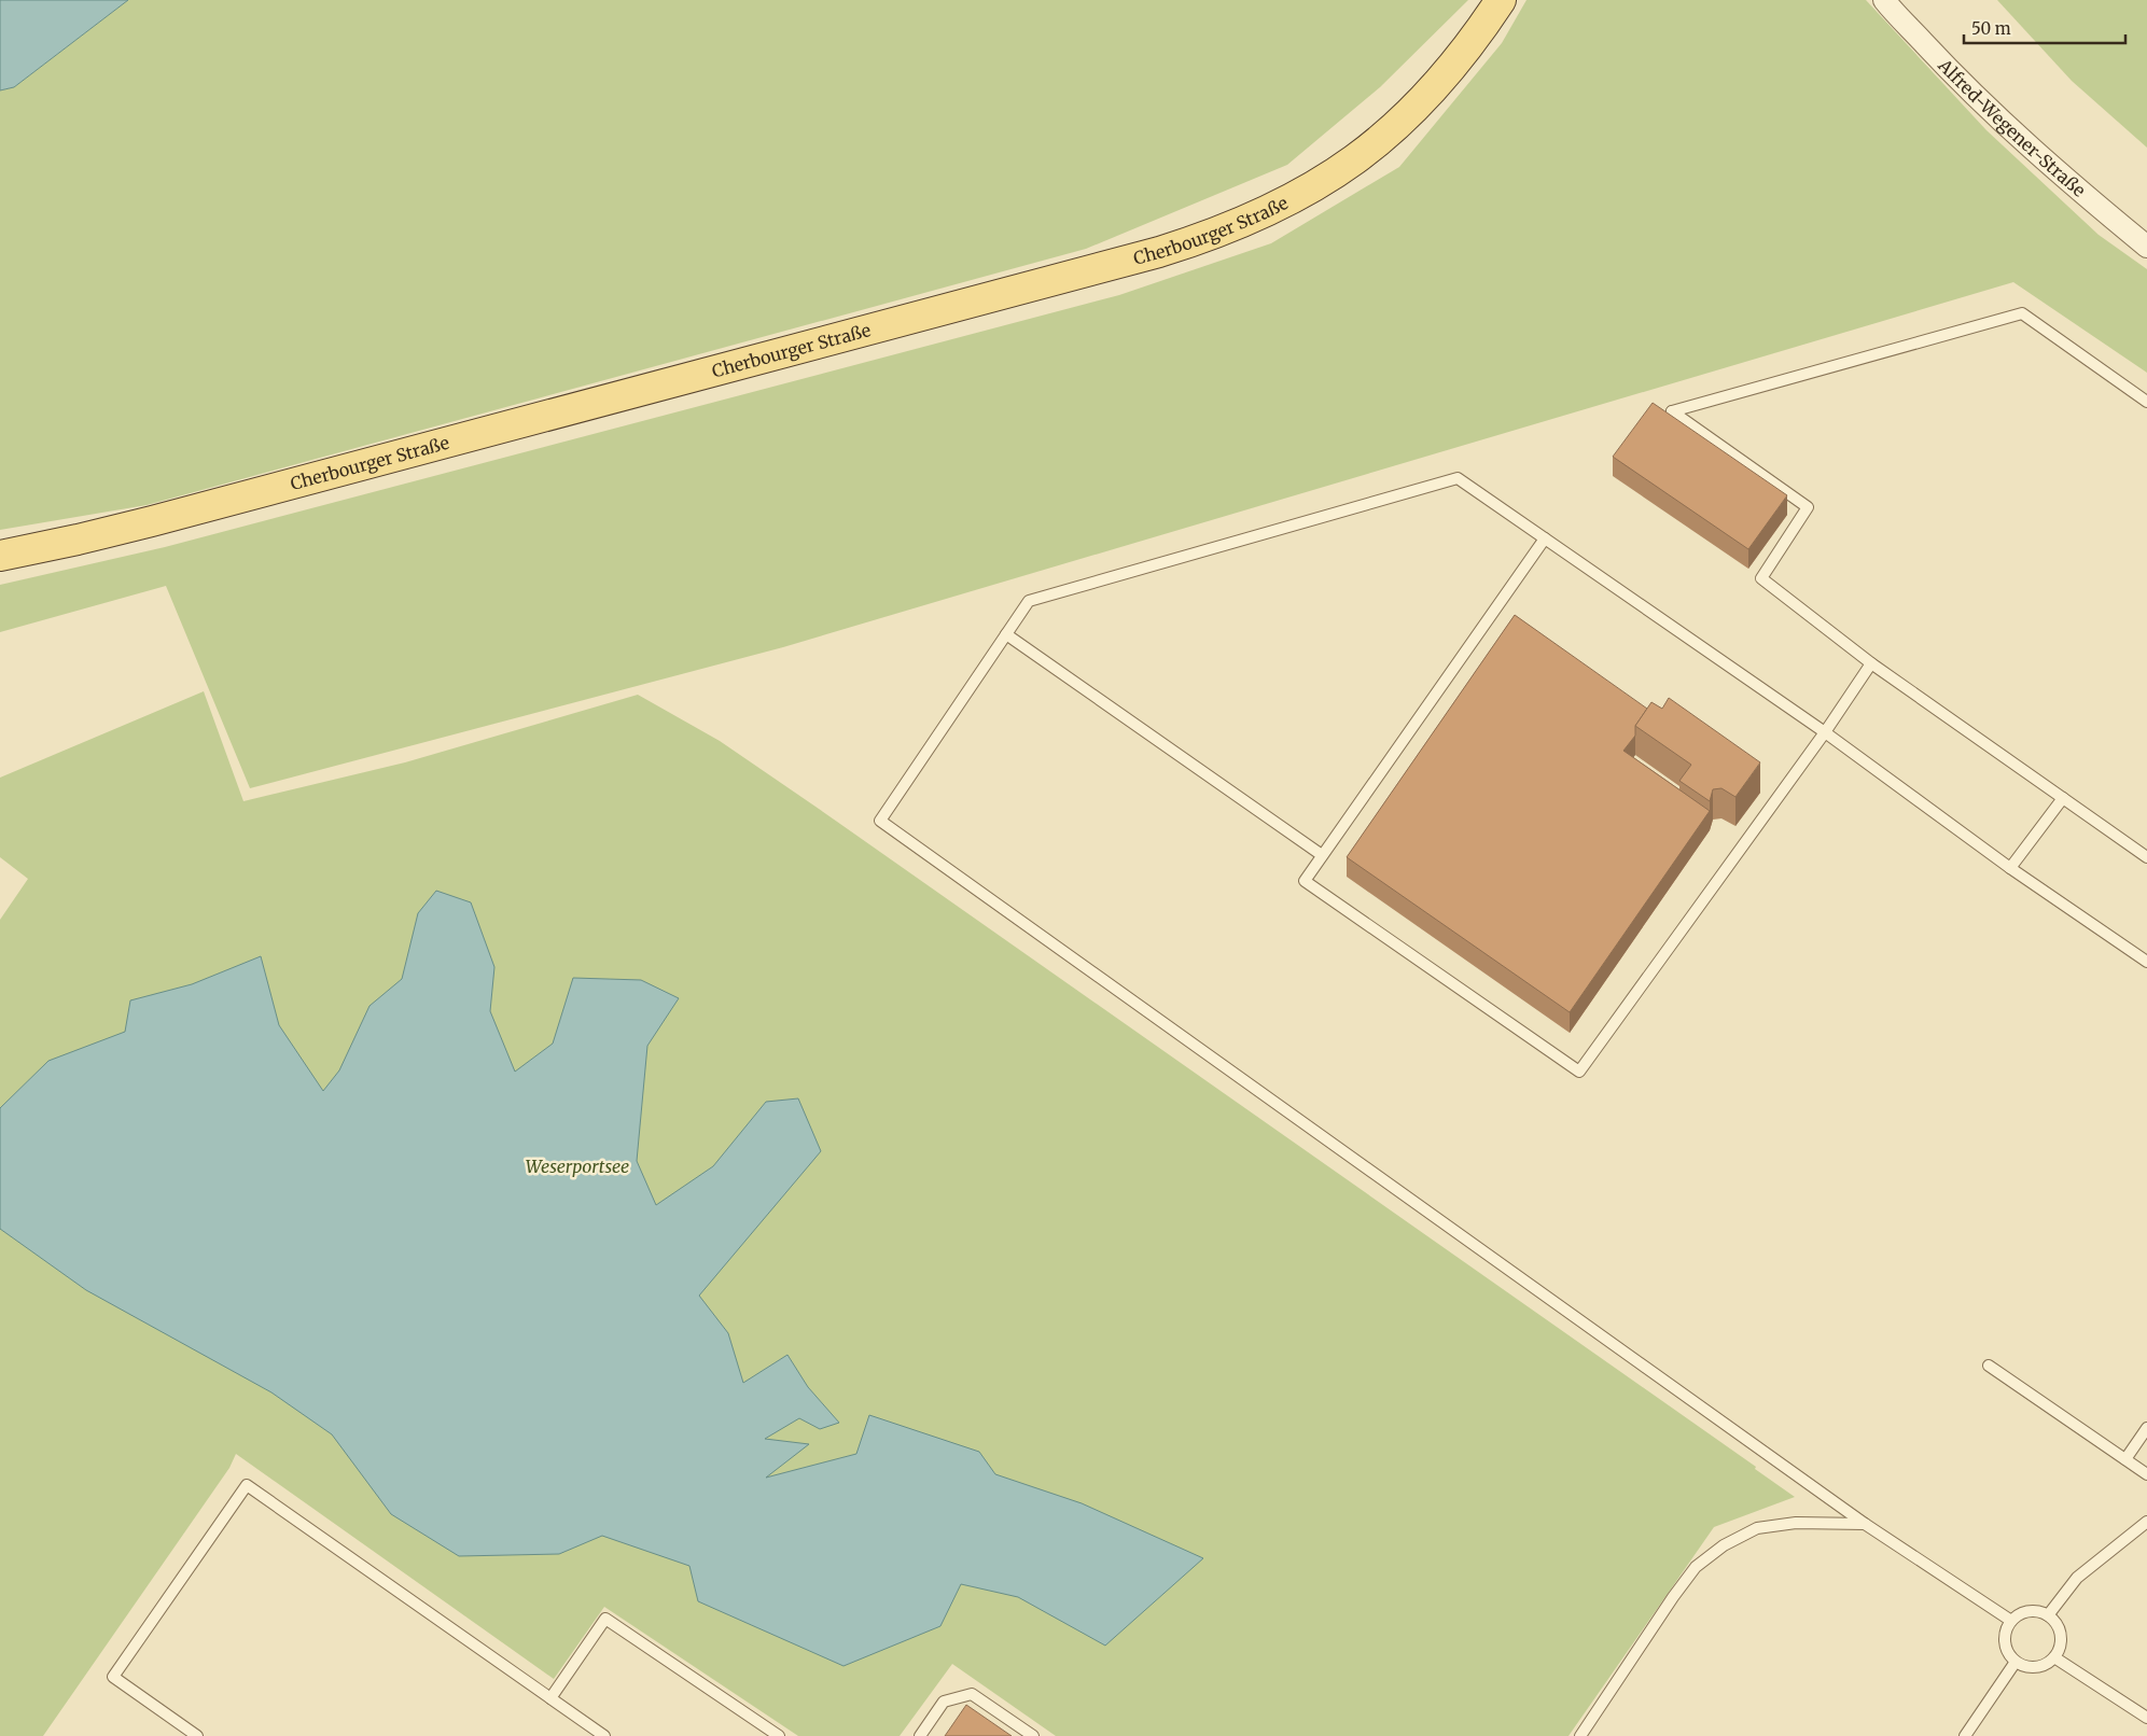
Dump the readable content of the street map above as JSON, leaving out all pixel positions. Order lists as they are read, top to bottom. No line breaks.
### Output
{"streets":{"main road":["Cherbourger Straße"],"street":["Alfred-Wegener-Straße"]},"parks":["Weserportsee"],"scale_bar":"50 m"}
